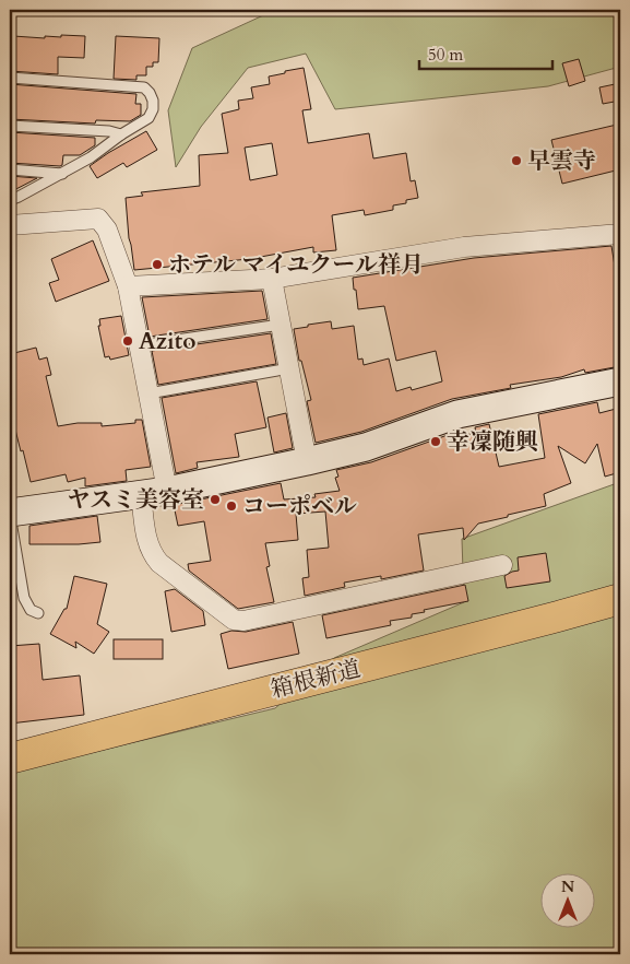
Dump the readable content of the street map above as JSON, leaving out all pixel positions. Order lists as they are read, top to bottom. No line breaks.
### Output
{"streets":{"highway":["箱根新道"]},"places":["早雲寺","ホテル マイユクール祥月","Azito","幸凜随興","ヤスミ美容室","コーポベル"],"scale_bar":"50 m","north":"top"}
